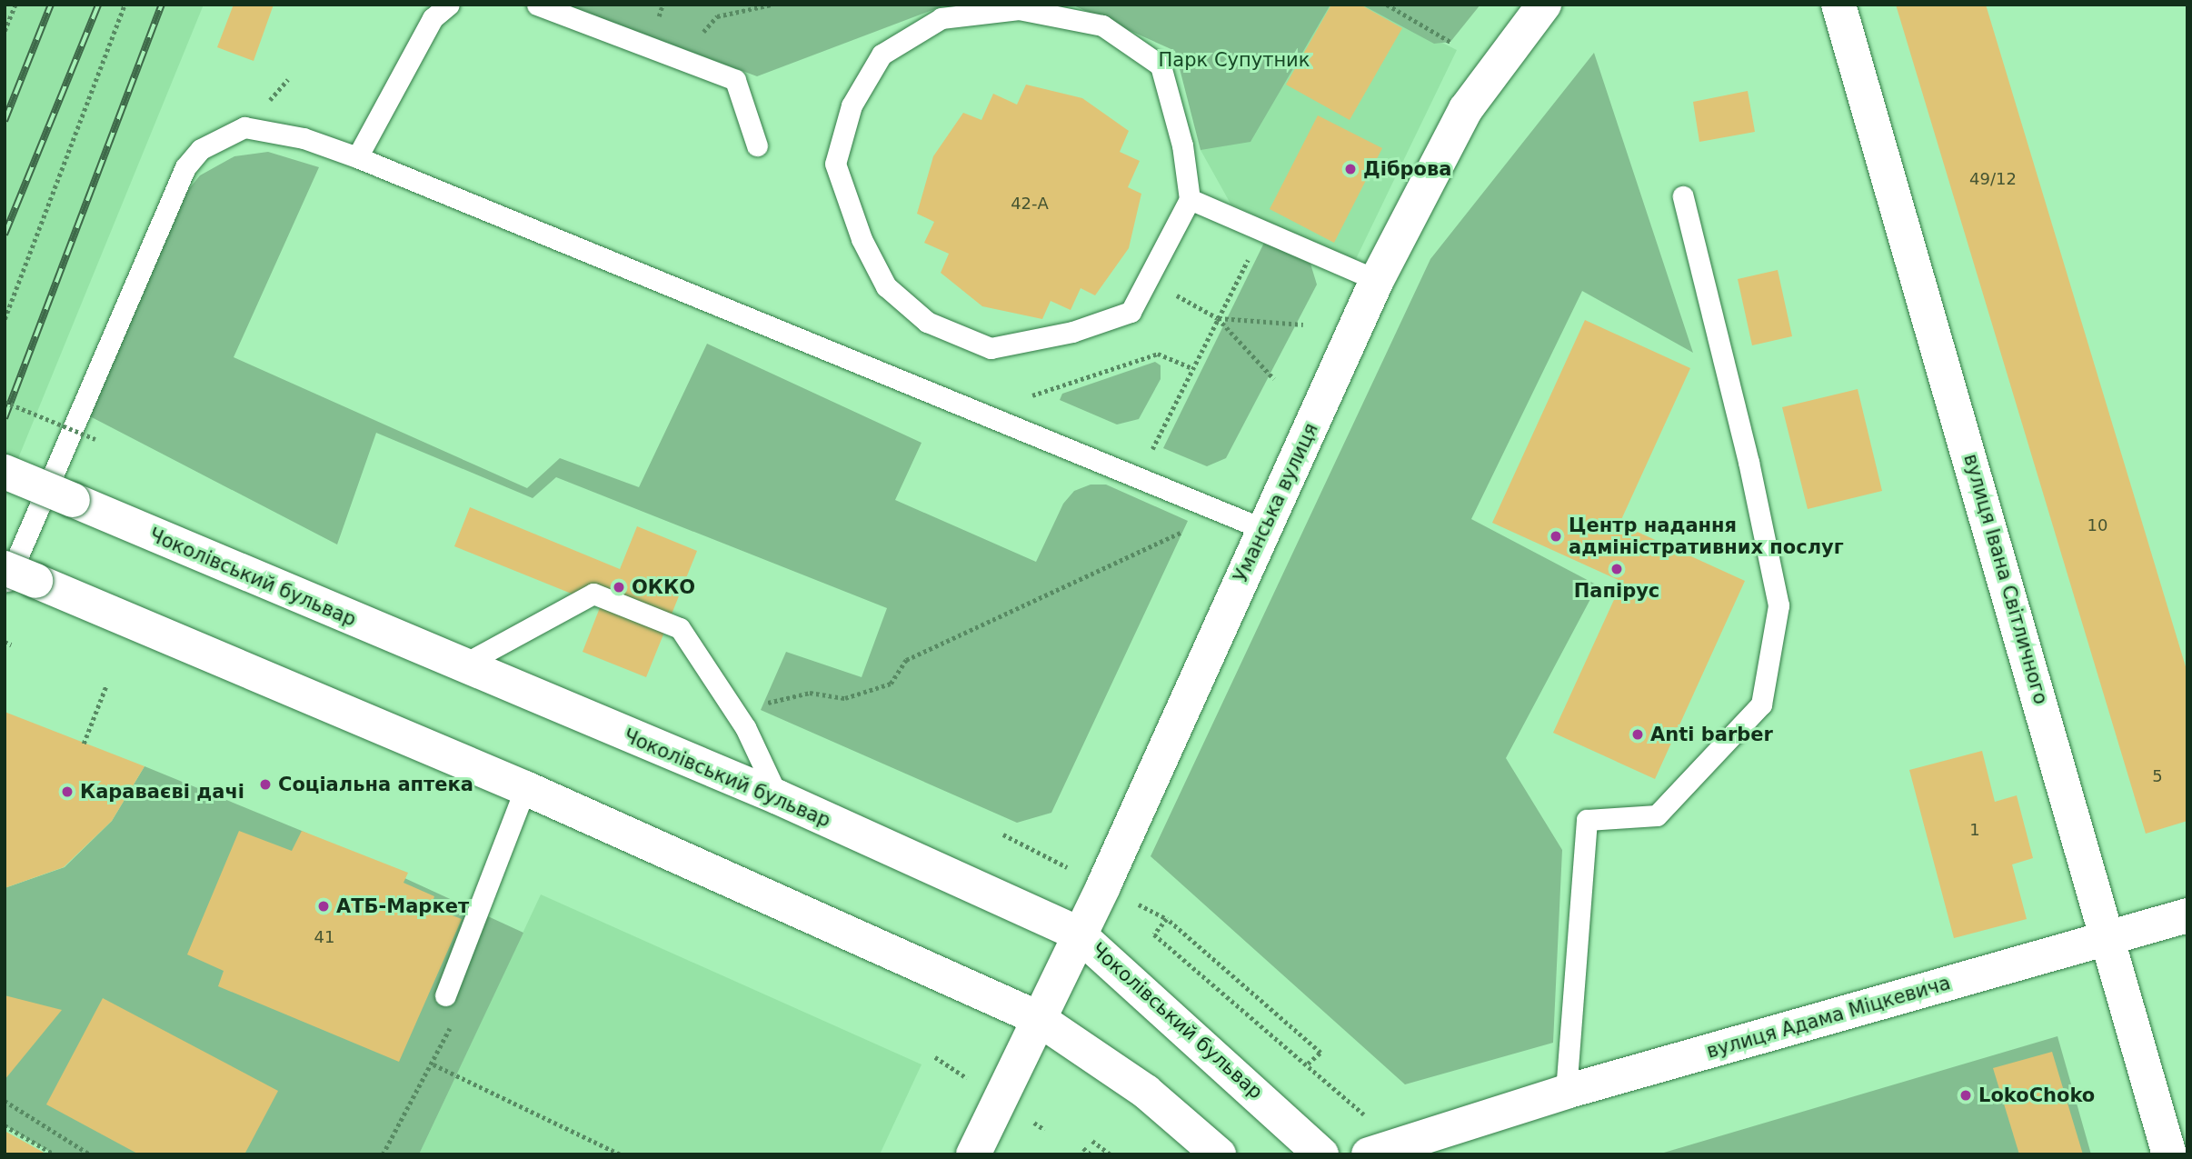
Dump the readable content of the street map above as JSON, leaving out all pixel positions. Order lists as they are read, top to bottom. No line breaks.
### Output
{"streets":{"street":["Уманська вулиця","Чоколівський бульвар","вулиця Івана Світличного","вулиця Адама Міцкевича"]},"crossings":[["Уманська вулиця","Чоколівський бульвар"],["вулиця Івана Світличного","вулиця Адама Міцкевича"]],"parks":["Парк Супутник"],"places":["Діброва","Центр надання адміністративних послуг","Папірус","ОККО","Anti barber","Соціальна аптека","Караваєві дачі","АТБ-Маркет","LokoChoko"],"house_numbers":["49/12","42-А","10","5","1","41"]}
